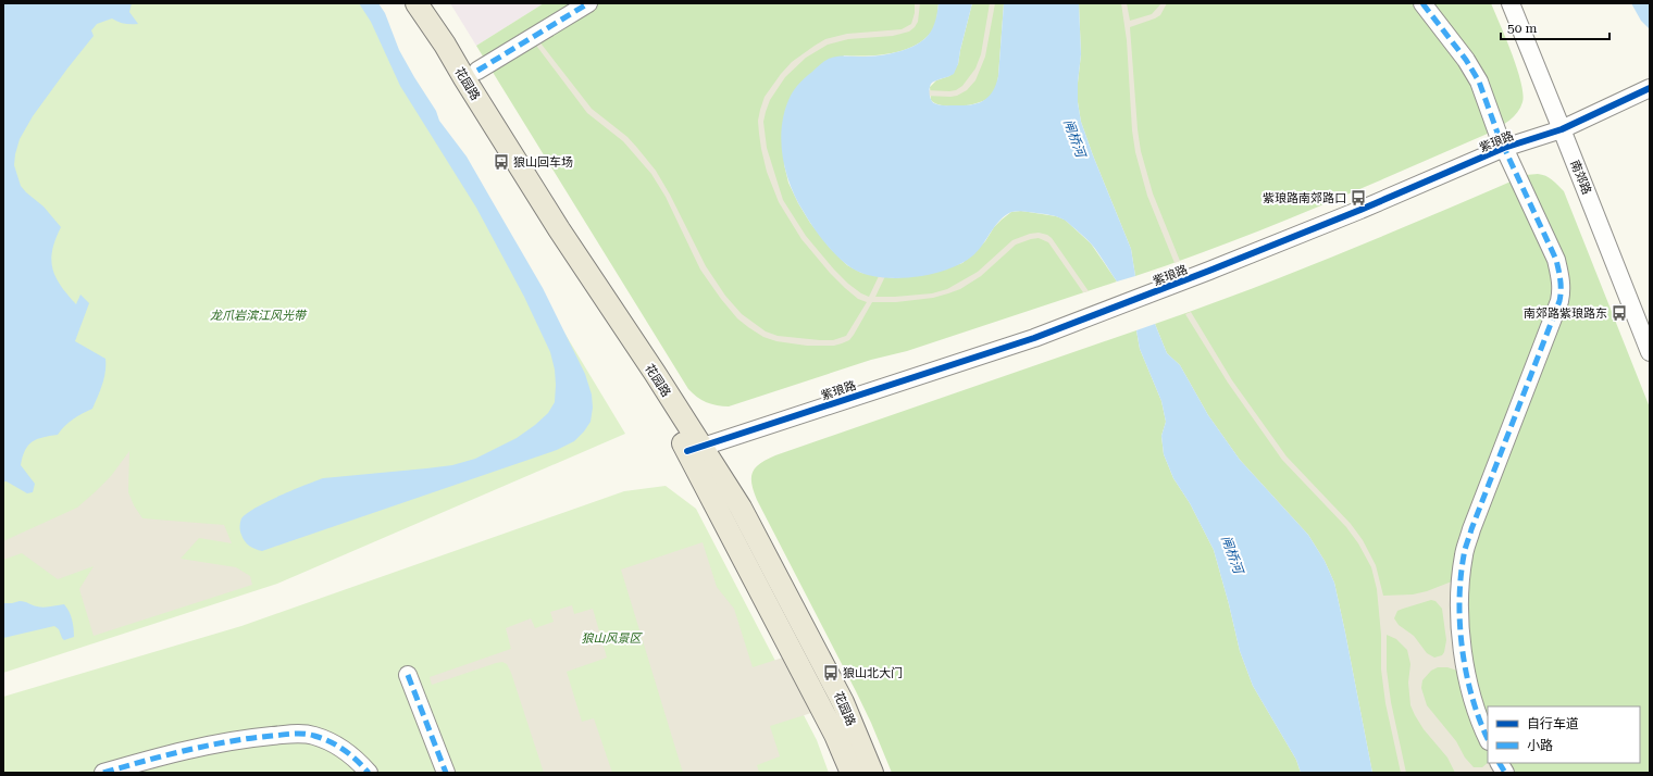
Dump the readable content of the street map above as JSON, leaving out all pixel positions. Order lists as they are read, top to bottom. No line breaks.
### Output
{"streets":{"main road":["花园路"],"street":["紫琅路","南郊路"]},"crossings":[["花园路","紫琅路"],["紫琅路","南郊路"]],"water":["闸桥河"],"parks":["龙爪岩滨江风光带","狼山风景区"],"places":{"bus stop":["狼山回车场","紫琅路南郊路口","南郊路紫琅路东","狼山北大门"]},"legend":["自行车道","小路"],"scale_bar":"50 m"}
